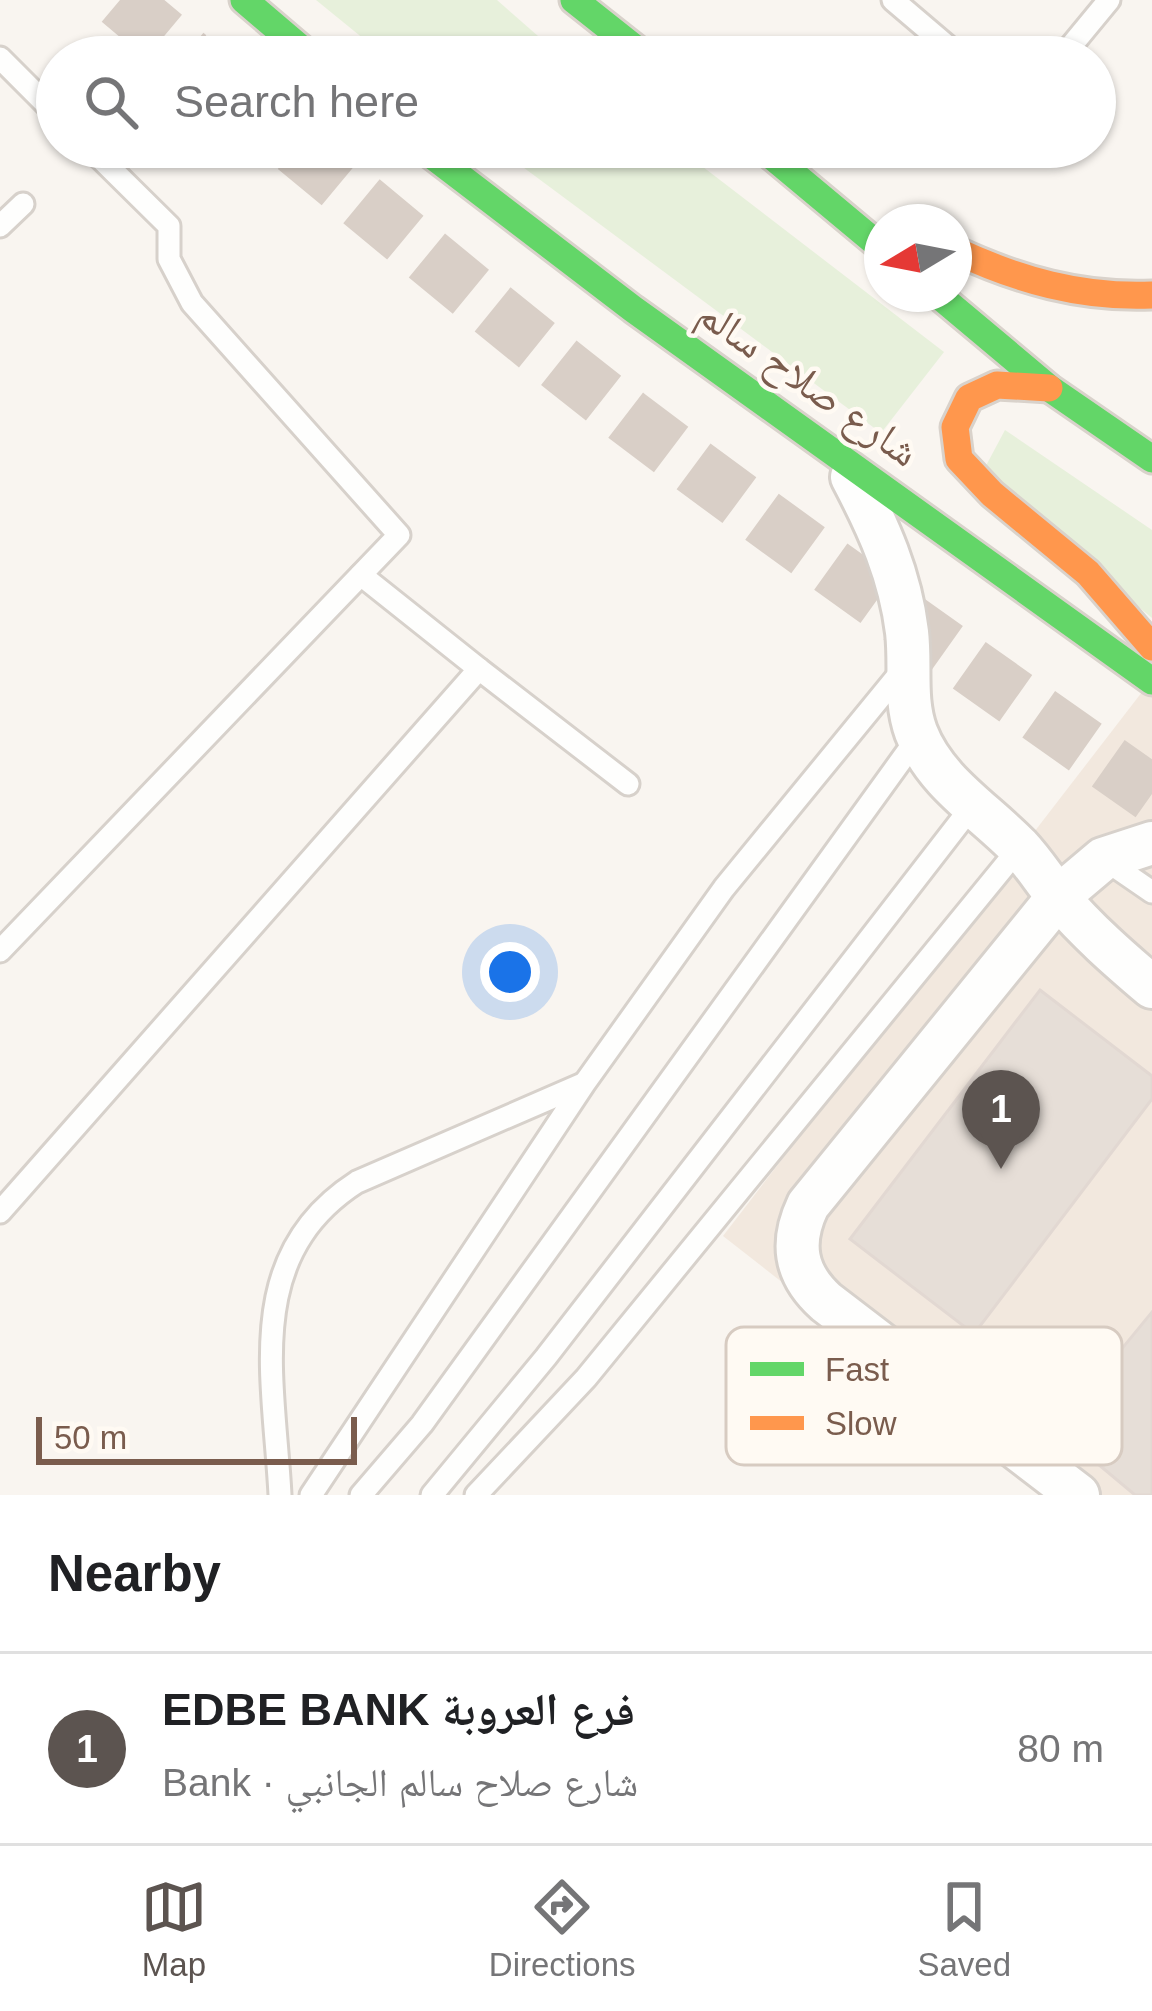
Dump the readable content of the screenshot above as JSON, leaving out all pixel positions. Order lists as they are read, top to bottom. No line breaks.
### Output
{"streets":{"main road":["شارع صلاح سالم"]},"legend":["Fast","Slow"],"scale_bar":"50 m","north":"left","page":{"search":"Search here","pins":"1","scale":"50 m","heading":"Nearby","list":[{"mark":"1","name":"EDBE BANK فرع العروبة","note":"Bank · شارع صلاح سالم الجانبي","value":"80 m"}],"nav":["Map","Directions","Saved"]}}
